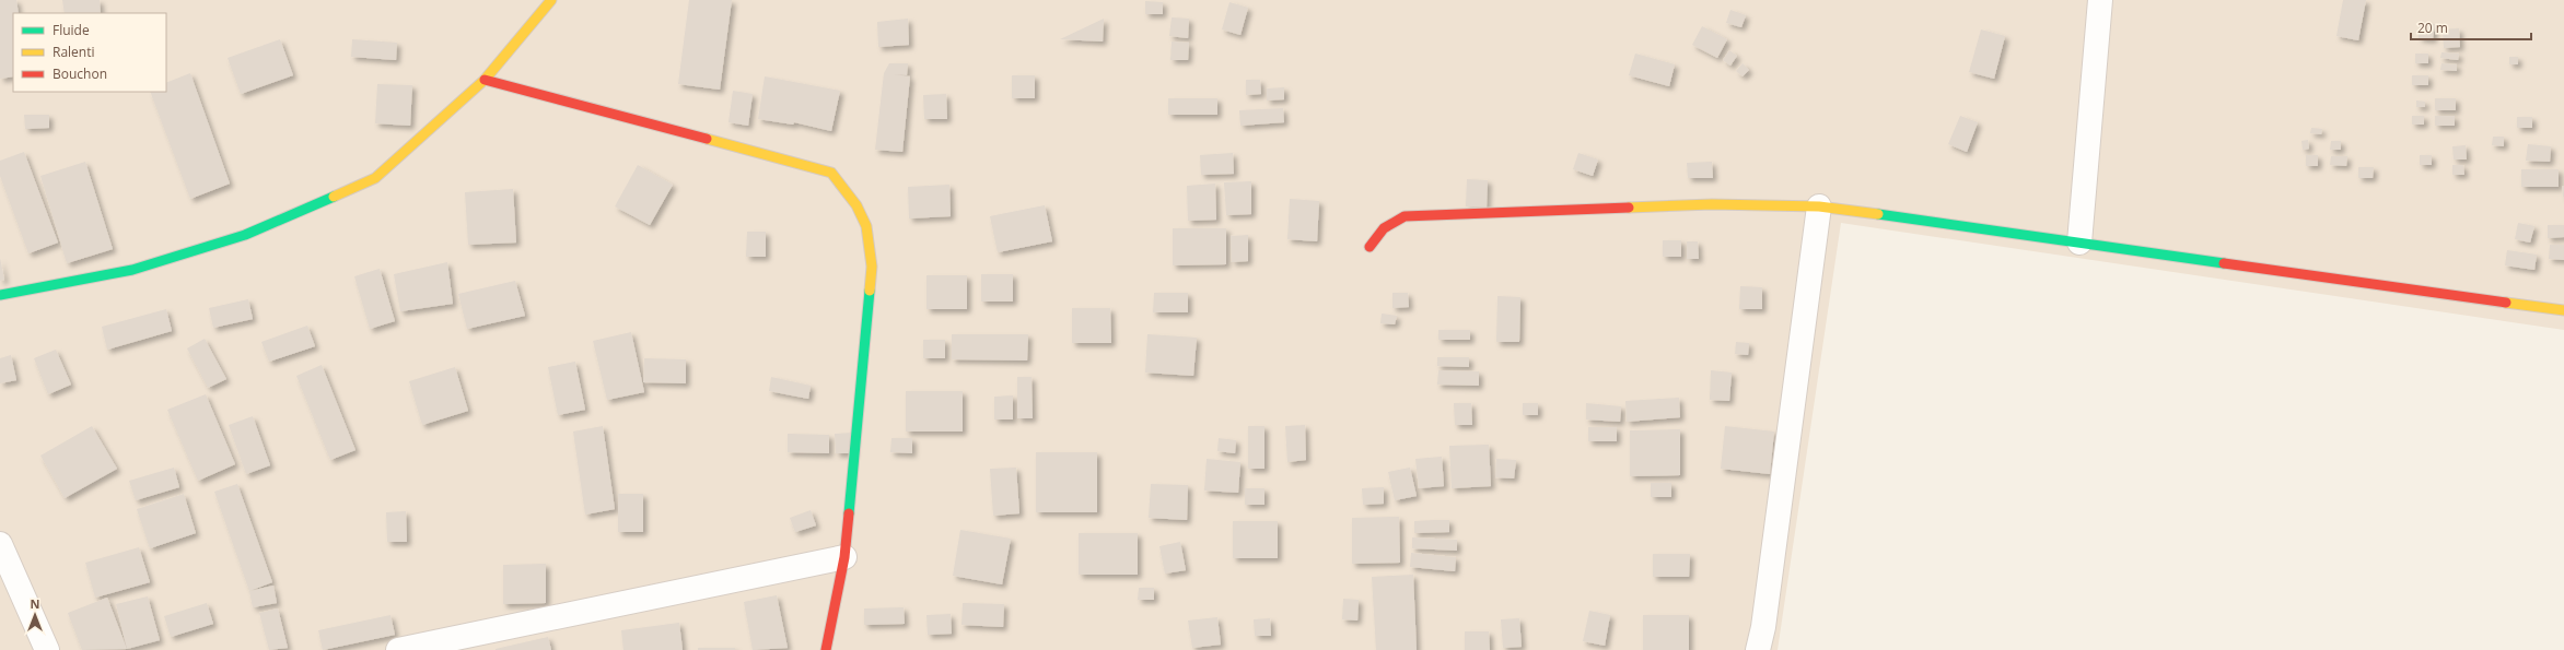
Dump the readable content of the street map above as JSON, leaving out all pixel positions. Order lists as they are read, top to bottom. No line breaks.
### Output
{"legend":["Fluide","Ralenti","Bouchon"],"scale_bar":"20 m","north":"top"}
